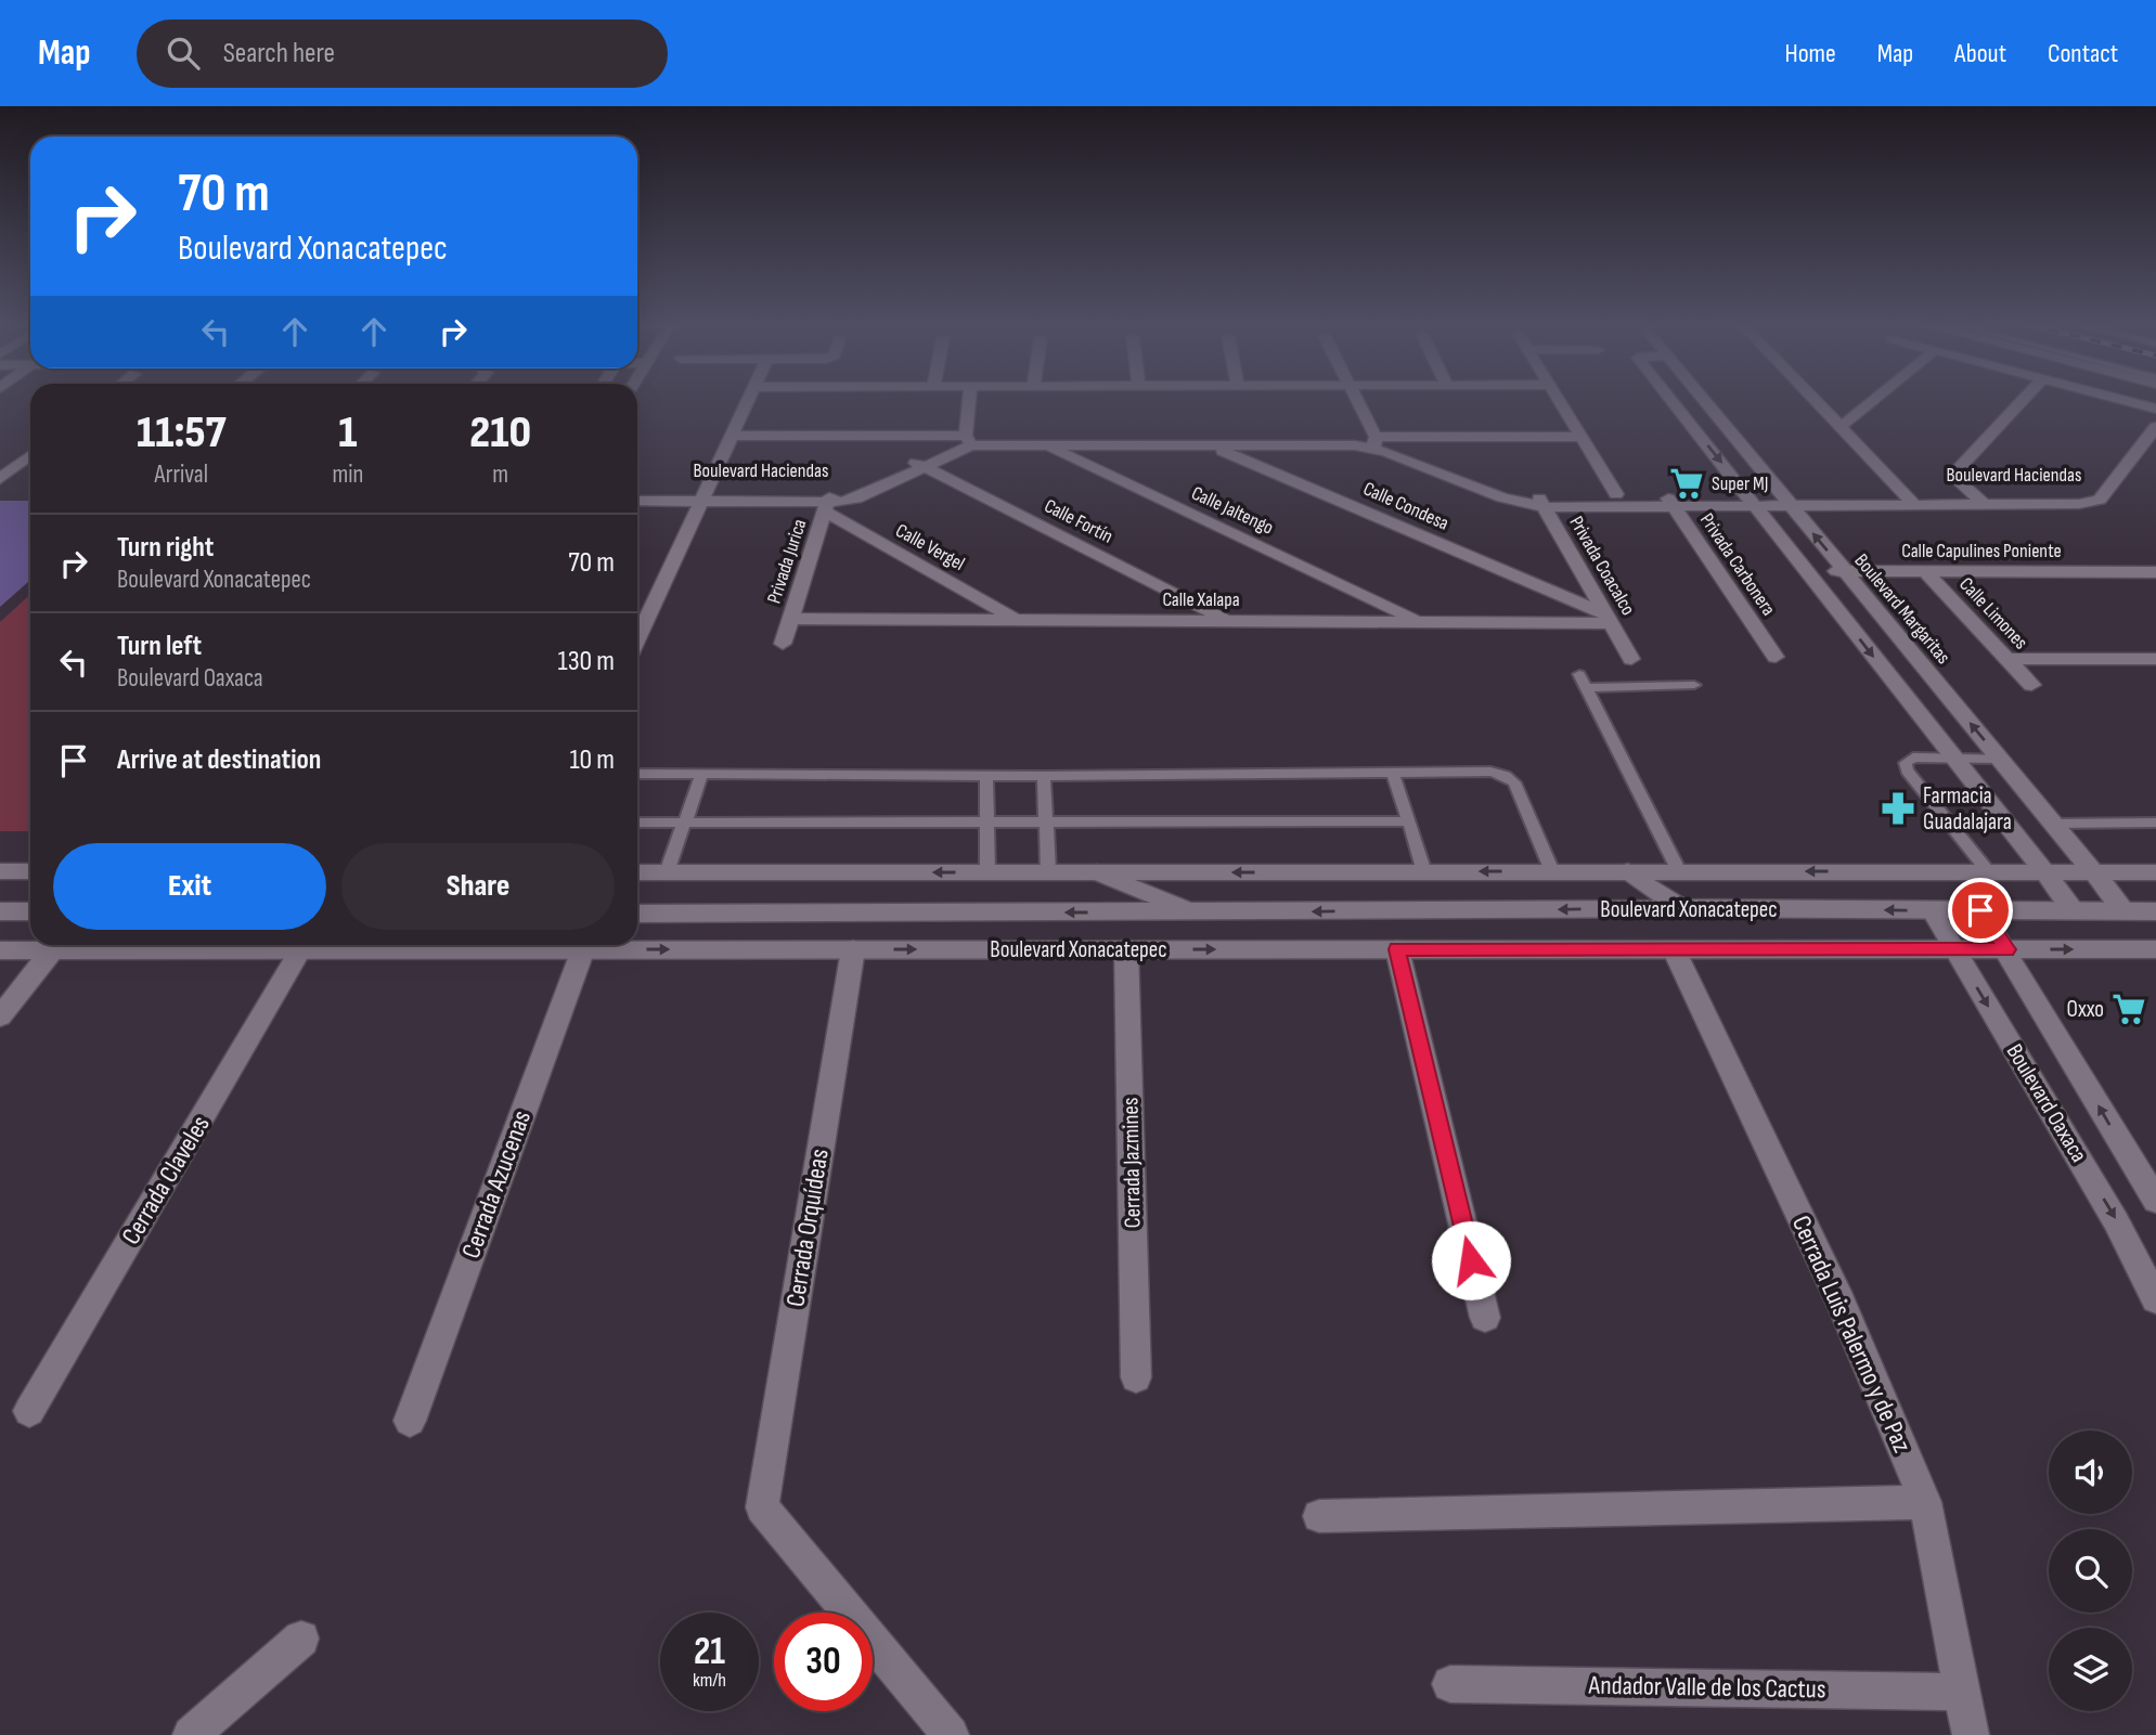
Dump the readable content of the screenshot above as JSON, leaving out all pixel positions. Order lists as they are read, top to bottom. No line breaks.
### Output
{"streets":{"street":["Boulevard Haciendas","Calle Condesa","Calle Jaltengo","Calle Fortín","Calle Vergel","Calle Capulines Poniente","Privada Jurica","Privada Carbonera","Privada Coacalco","Calle Xalapa","Boulevard Margaritas","Calle Limones","Boulevard Xonacatepec","Boulevard Oaxaca","Cerrada Jazmines","Cerrada Claveles","Cerrada Azucenas","Cerrada Orquídeas","Cerrada Luis Palermo y de Paz","Andador Valle de los Cactus"]},"crossings":[["Boulevard Haciendas","Calle Condesa"],["Boulevard Haciendas","Calle Jaltengo"],["Boulevard Haciendas","Calle Fortín"],["Boulevard Haciendas","Calle Vergel"],["Boulevard Haciendas","Privada Jurica"],["Boulevard Haciendas","Privada Carbonera"],["Boulevard Haciendas","Privada Coacalco"],["Boulevard Haciendas","Boulevard Margaritas"],["Calle Condesa","Privada Coacalco"],["Calle Condesa","Calle Xalapa"],["Calle Jaltengo","Calle Xalapa"],["Calle Fortín","Calle Xalapa"],["Calle Vergel","Privada Jurica"],["Calle Vergel","Calle Xalapa"],["Calle Capulines Poniente","Boulevard Margaritas"],["Calle Capulines Poniente","Calle Limones"],["Privada Jurica","Calle Xalapa"],["Privada Coacalco","Calle Xalapa"],["Boulevard Margaritas","Boulevard Xonacatepec"],["Boulevard Xonacatepec","Boulevard Oaxaca"],["Boulevard Xonacatepec","Cerrada Jazmines"],["Boulevard Xonacatepec","Cerrada Azucenas"],["Boulevard Xonacatepec","Cerrada Orquídeas"],["Boulevard Xonacatepec","Cerrada Luis Palermo y de Paz"],["Cerrada Luis Palermo y de Paz","Andador Valle de los Cactus"]],"places":{"supermarket":["Super MJ","Oxxo"],"pharmacy":["Farmacia Guadalajara"]},"page":{"header":"Map","search":"Search here","nav":["Home","Map","About","Contact"],"turn":["70 m","Boulevard Xonacatepec"],"eta":["11:57","Arrival","1","min","210","m"],"list":[{"name":"Turn right","note":"Boulevard Xonacatepec","value":"70 m"},{"name":"Turn left","note":"Boulevard Oaxaca","value":"130 m"},{"name":"Arrive at destination","value":"10 m"}],"buttons":["Exit","Share"],"speed":"21 km/h","limit":"30"}}
